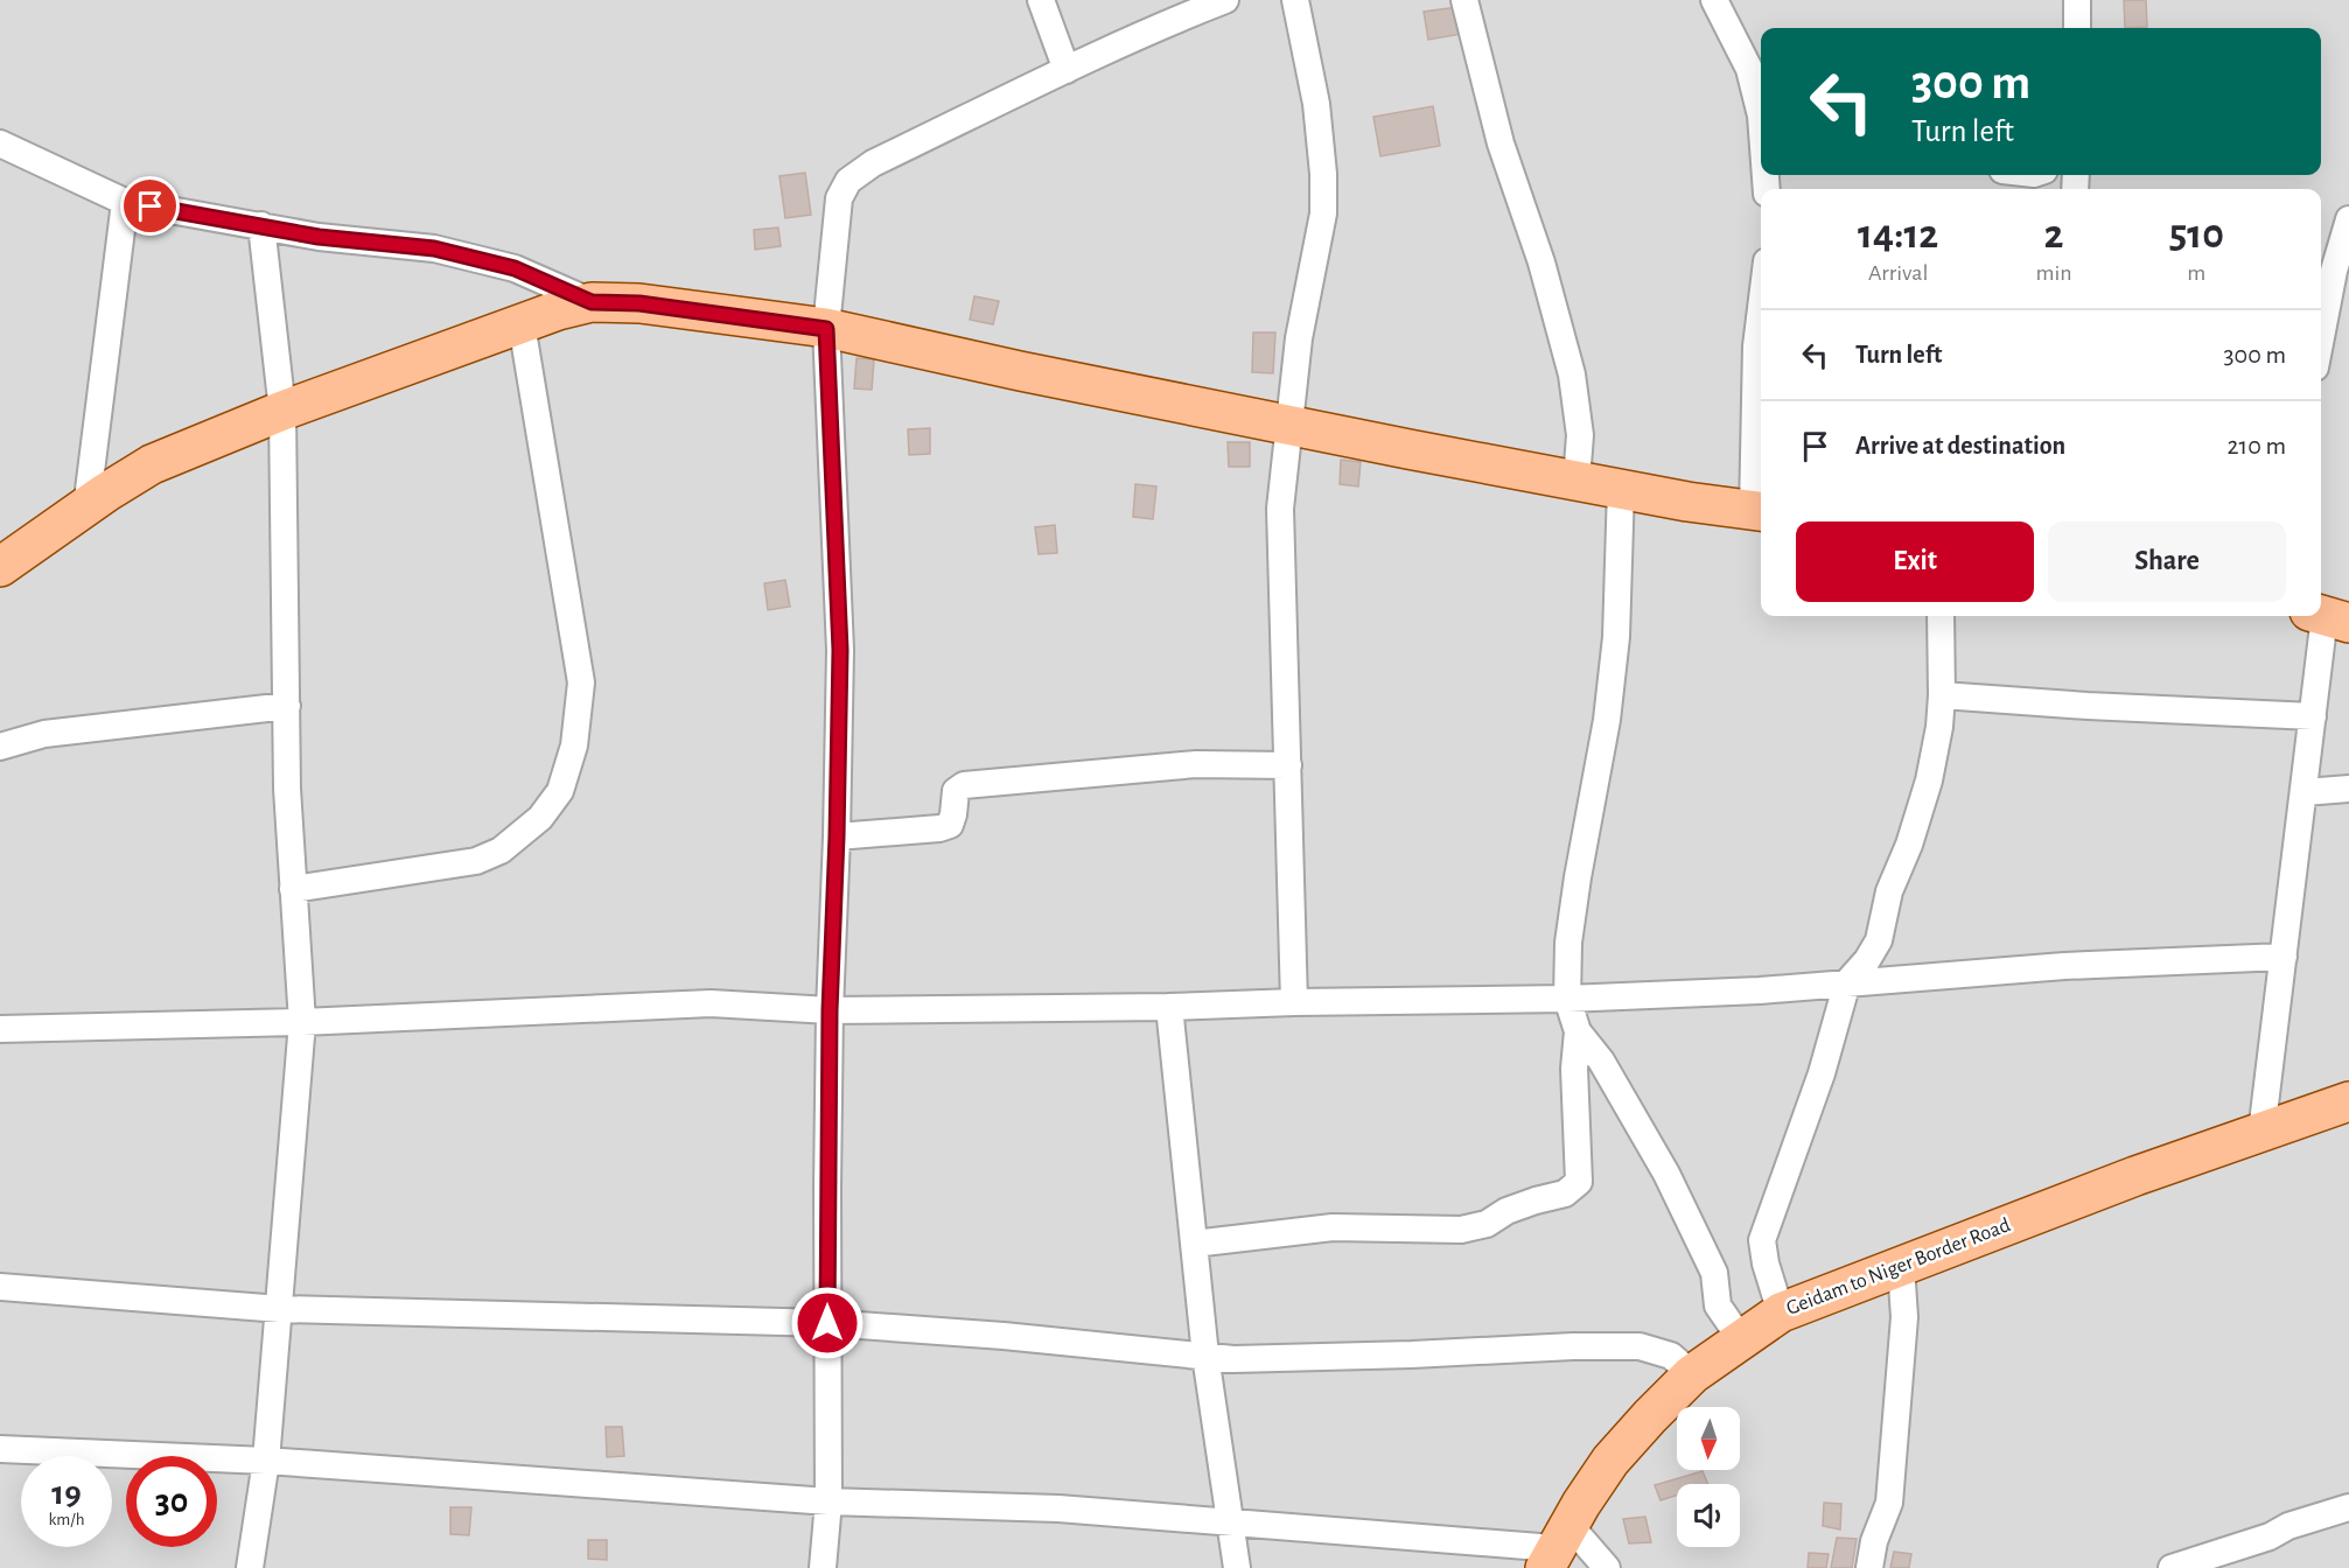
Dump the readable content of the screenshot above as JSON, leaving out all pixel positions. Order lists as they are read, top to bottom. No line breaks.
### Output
{"streets":{"main road":["Geidam to Niger Border Road"]},"north":"bottom","page":{"turn":["300 m","Turn left"],"eta":["14:12","Arrival","2","min","510","m"],"list":[{"name":"Turn left","value":"300 m"},{"name":"Arrive at destination","value":"210 m"}],"buttons":["Exit","Share"],"speed":"19 km/h","limit":"30"}}
